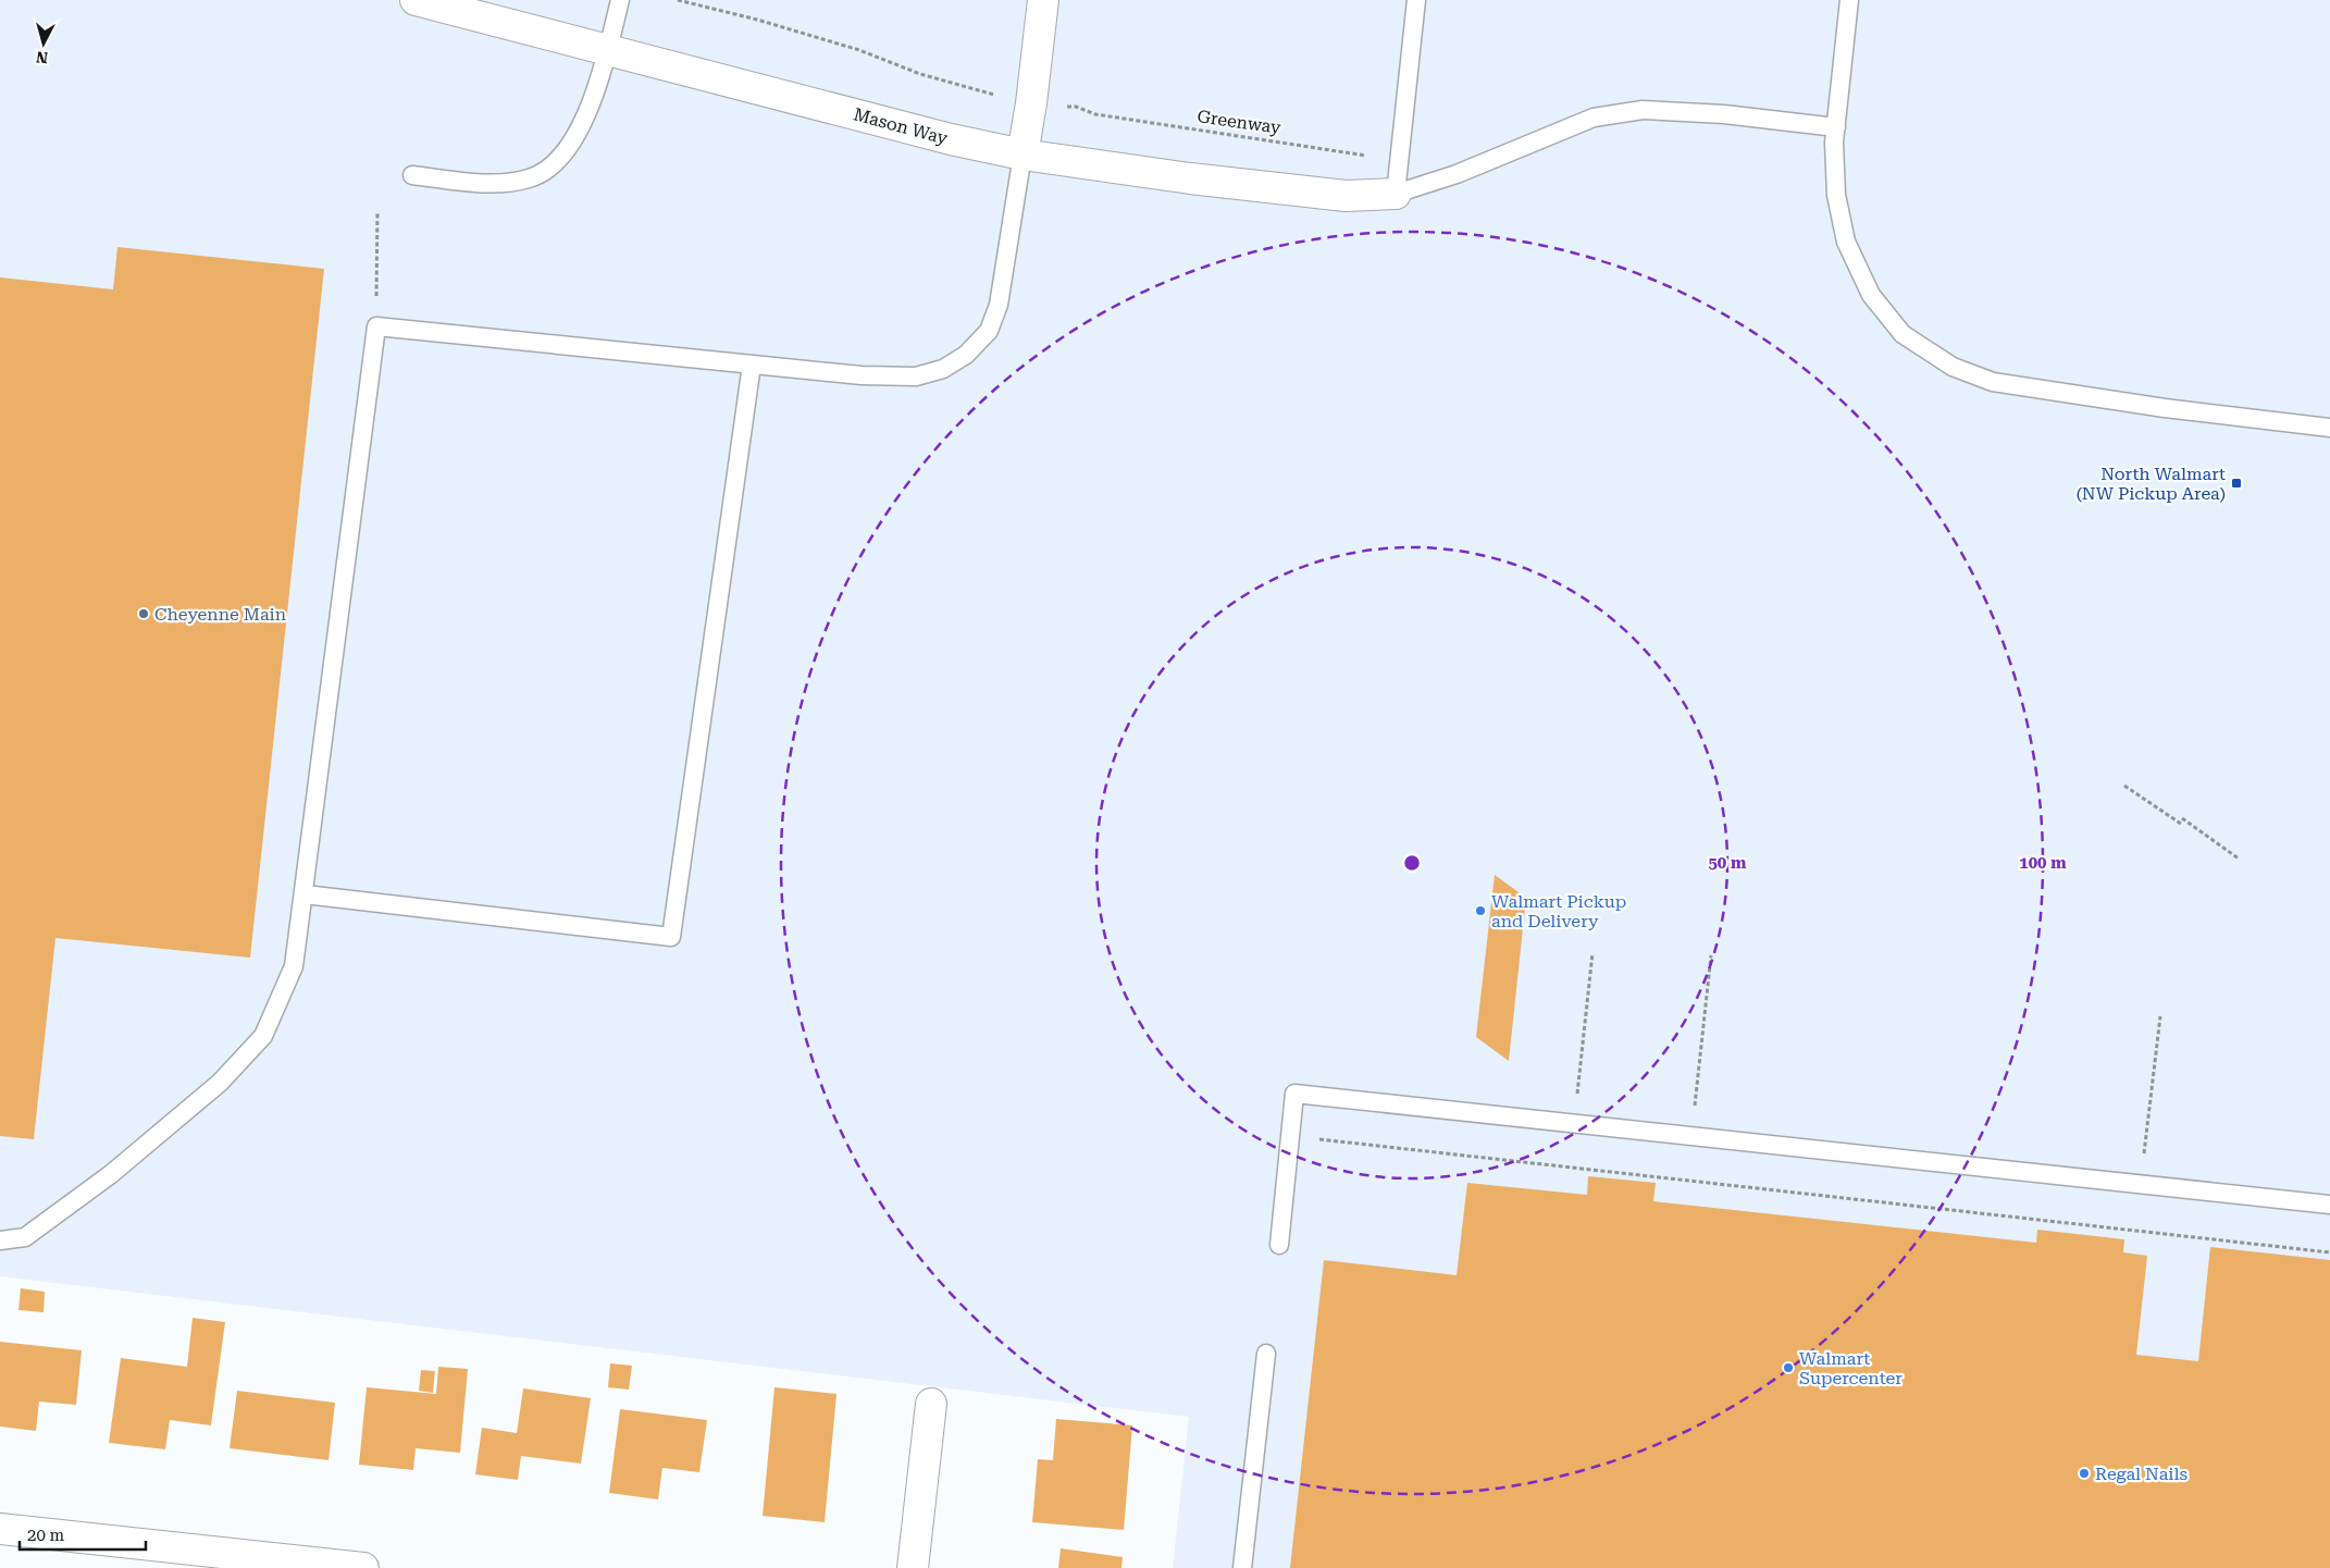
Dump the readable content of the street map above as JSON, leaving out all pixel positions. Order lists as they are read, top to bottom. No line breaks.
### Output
{"streets":{"street":["Mason Way"],"path":["Greenway"]},"crossings":[["Greenway","Mason Way"]],"places":{"transit":["North Walmart (NW Pickup Area)"],"other":["Cheyenne Main","Walmart Pickup and Delivery","Walmart Supercenter","Regal Nails"]},"scale_bar":"20 m","north":"bottom","rings":["50 m","100 m"]}
